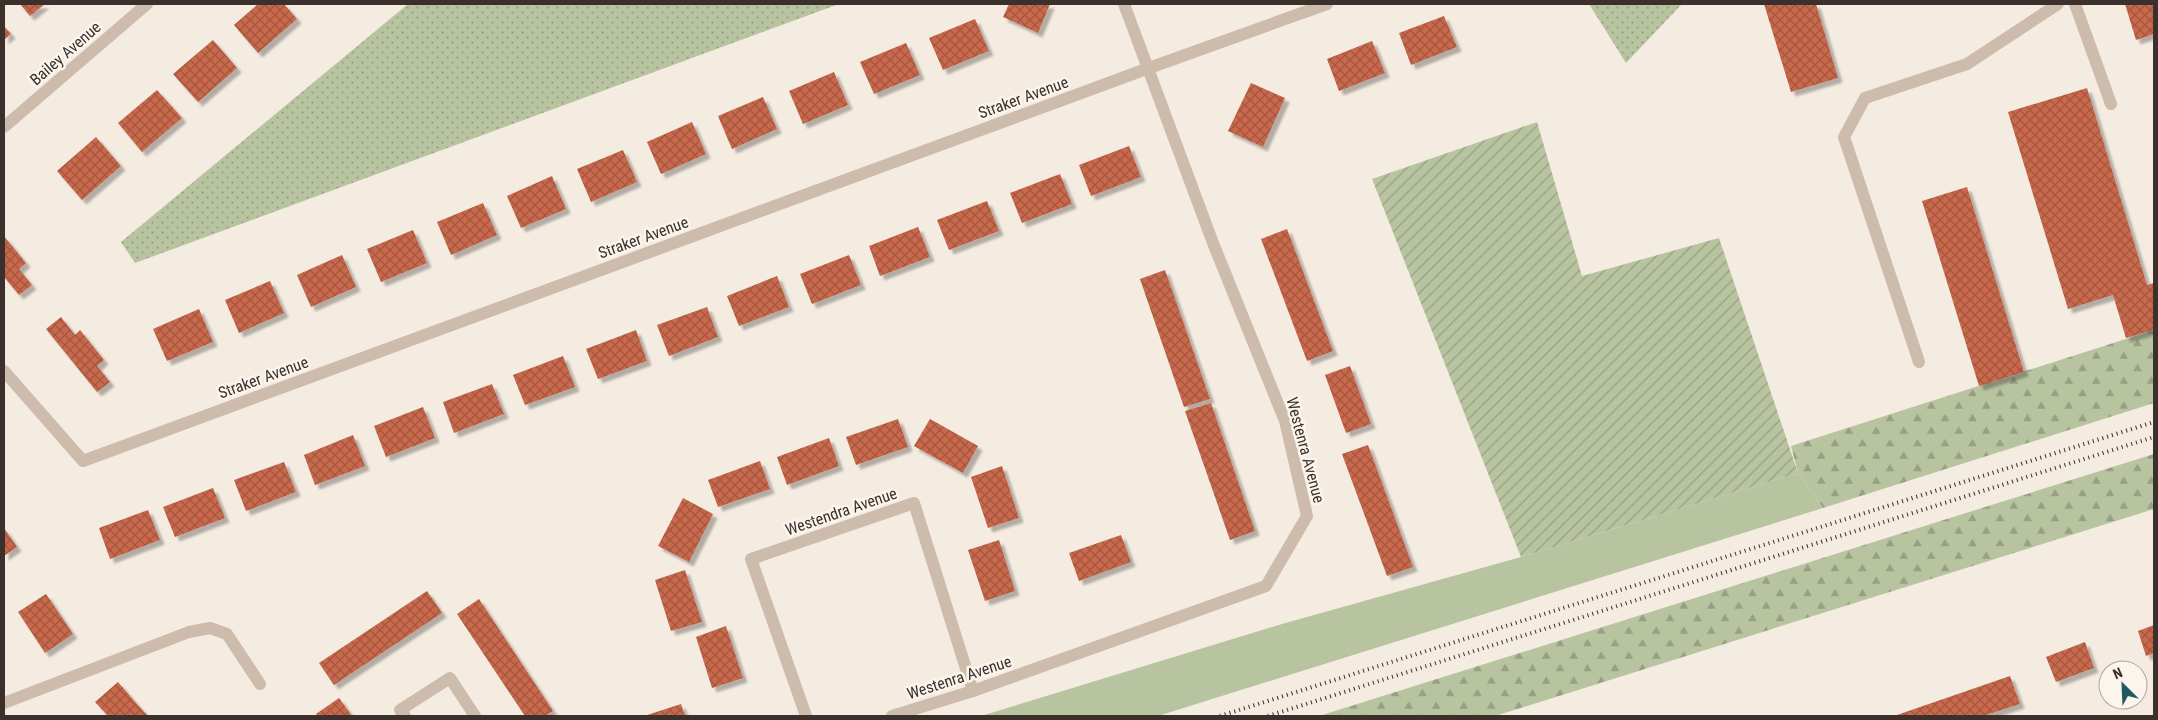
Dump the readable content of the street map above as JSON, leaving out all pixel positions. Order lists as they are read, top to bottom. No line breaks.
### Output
{"streets":{"street":["Bailey Avenue","Straker Avenue","Westenra Avenue","Westendra Avenue"]},"crossings":[["Straker Avenue","Westenra Avenue"],["Westenra Avenue","Westendra Avenue"]],"north":"top left"}
